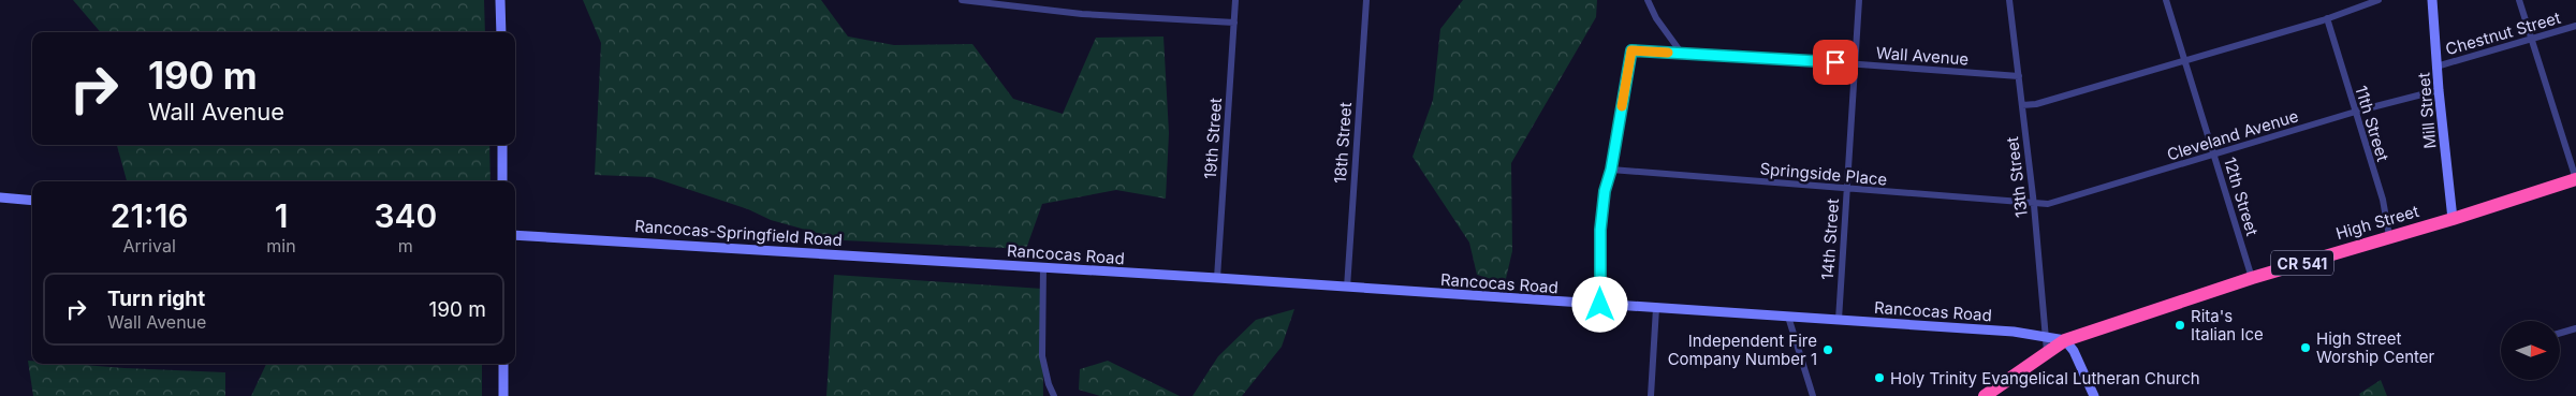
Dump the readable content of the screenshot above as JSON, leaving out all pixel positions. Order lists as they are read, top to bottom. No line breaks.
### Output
{"streets":{"highway":["High Street","CR 541"],"main road":["Mill Street","Rancocas-Springfield Road","Rancocas Road"],"street":["Chestnut Street","Wall Avenue","11th Street","Cleveland Avenue","19th Street","18th Street","Springside Place","13th Street","12th Street","14th Street"]},"crossings":[["Chestnut Street","Mill Street"],["Wall Avenue","Springside Place"],["Wall Avenue","13th Street"],["Wall Avenue","14th Street"],["Mill Street","Cleveland Avenue"],["Mill Street","High Street"],["11th Street","Cleveland Avenue"],["11th Street","High Street"],["Cleveland Avenue","Springside Place"],["Cleveland Avenue","13th Street"],["Cleveland Avenue","12th Street"],["19th Street","Rancocas Road"],["18th Street","Rancocas Road"],["Springside Place","13th Street"],["Springside Place","14th Street"],["13th Street","Rancocas Road"],["13th Street","CR 541"],["12th Street","High Street"],["High Street","CR 541"],["Rancocas-Springfield Road","Rancocas Road"],["14th Street","Rancocas Road"],["Rancocas Road","CR 541"]],"places":["Rita's Italian Ice","High Street Worship Center","Independent Fire Company Number 1","Holy Trinity Evangelical Lutheran Church"],"north":"right","page":{"turn":["190 m","Wall Avenue"],"eta":["21:16","Arrival","1","min","340","m"],"list":[{"name":"Turn right","note":"Wall Avenue","value":"190 m"}]}}
